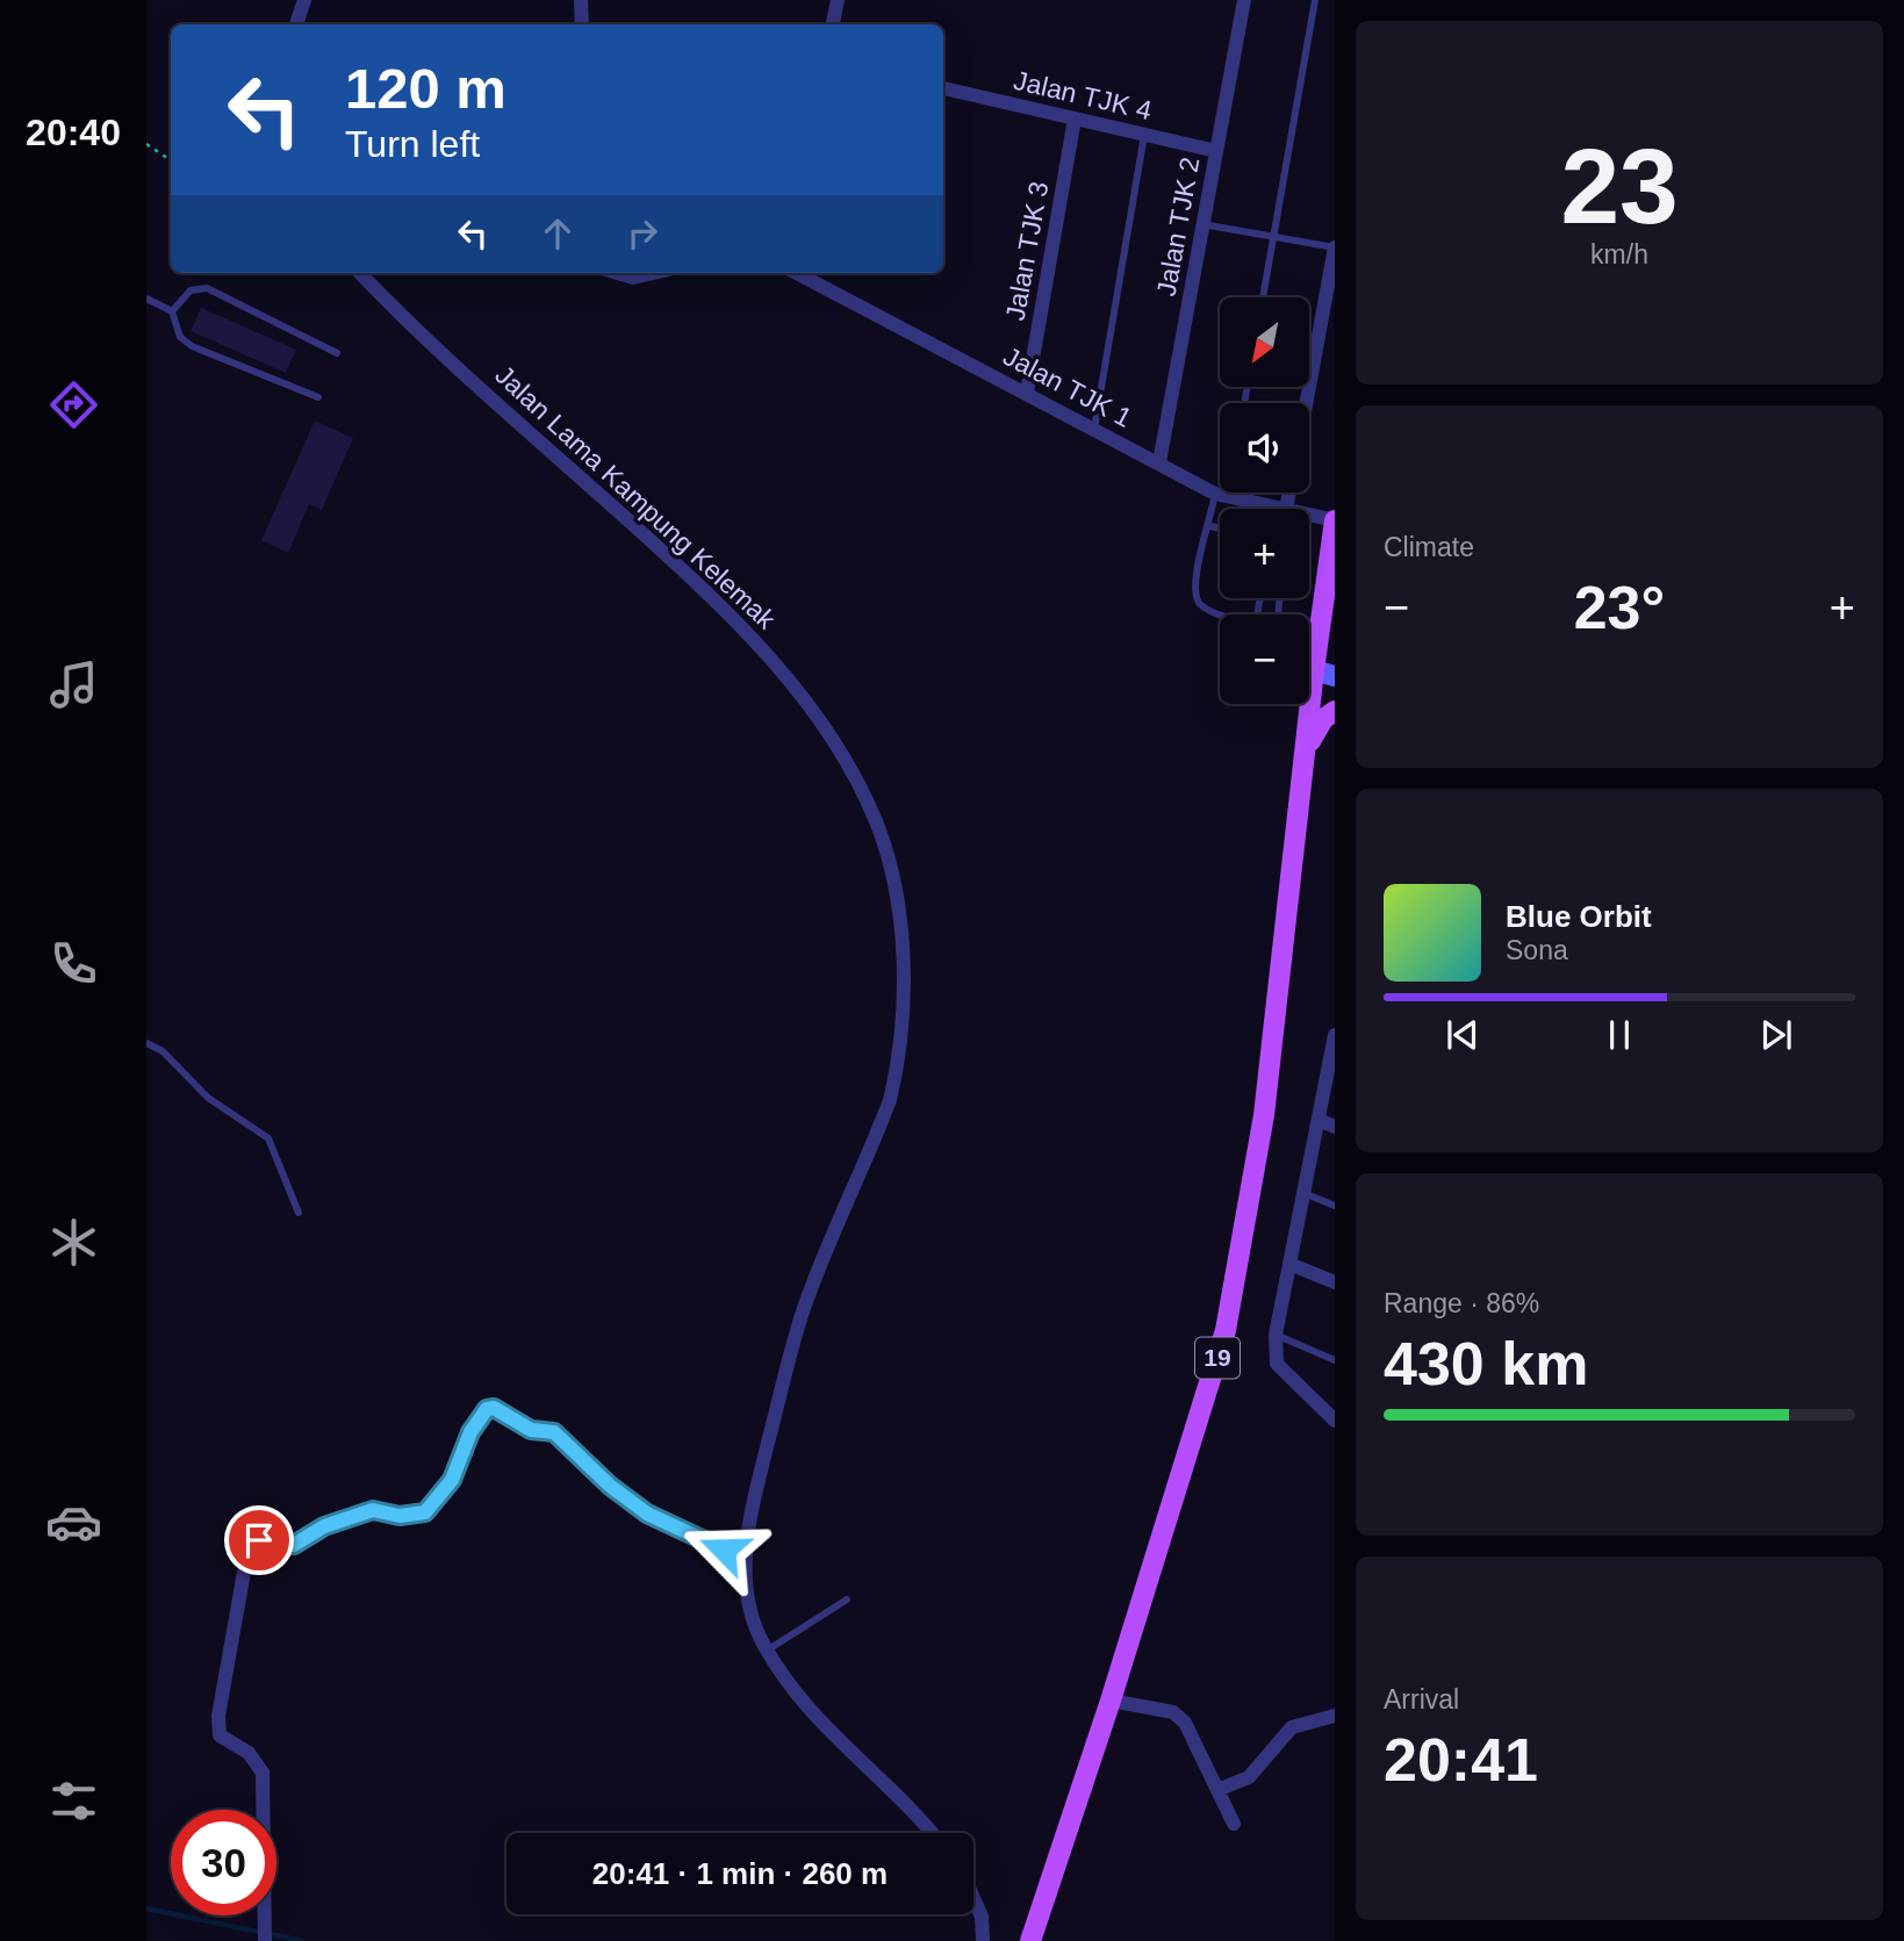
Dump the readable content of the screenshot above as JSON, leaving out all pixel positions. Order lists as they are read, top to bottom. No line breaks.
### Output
{"streets":{"main road":["19"],"street":["Jalan TJK 4","Jalan TJK 2","Jalan TJK 3","Jalan TJK 1","Jalan Lama Kampung Kelemak"]},"crossings":[["Jalan TJK 4","Jalan TJK 2"],["Jalan TJK 4","Jalan TJK 3"],["Jalan TJK 2","Jalan TJK 1"],["Jalan TJK 3","Jalan TJK 1"],["Jalan TJK 1","19"]],"north":"bottom left","page":{"tabs":"20:40","tile":[["23","km/h"],"Climate",["Range · 86%","430 km"],["Arrival","20:41"]],"turn":["120 m","Turn left"],"map_buttons":["+","−"],"heat":["−","23°","+"],"song":["Blue Orbit","Sona"],"limit":"30","trip":"20:41 · 1 min · 260 m"}}
